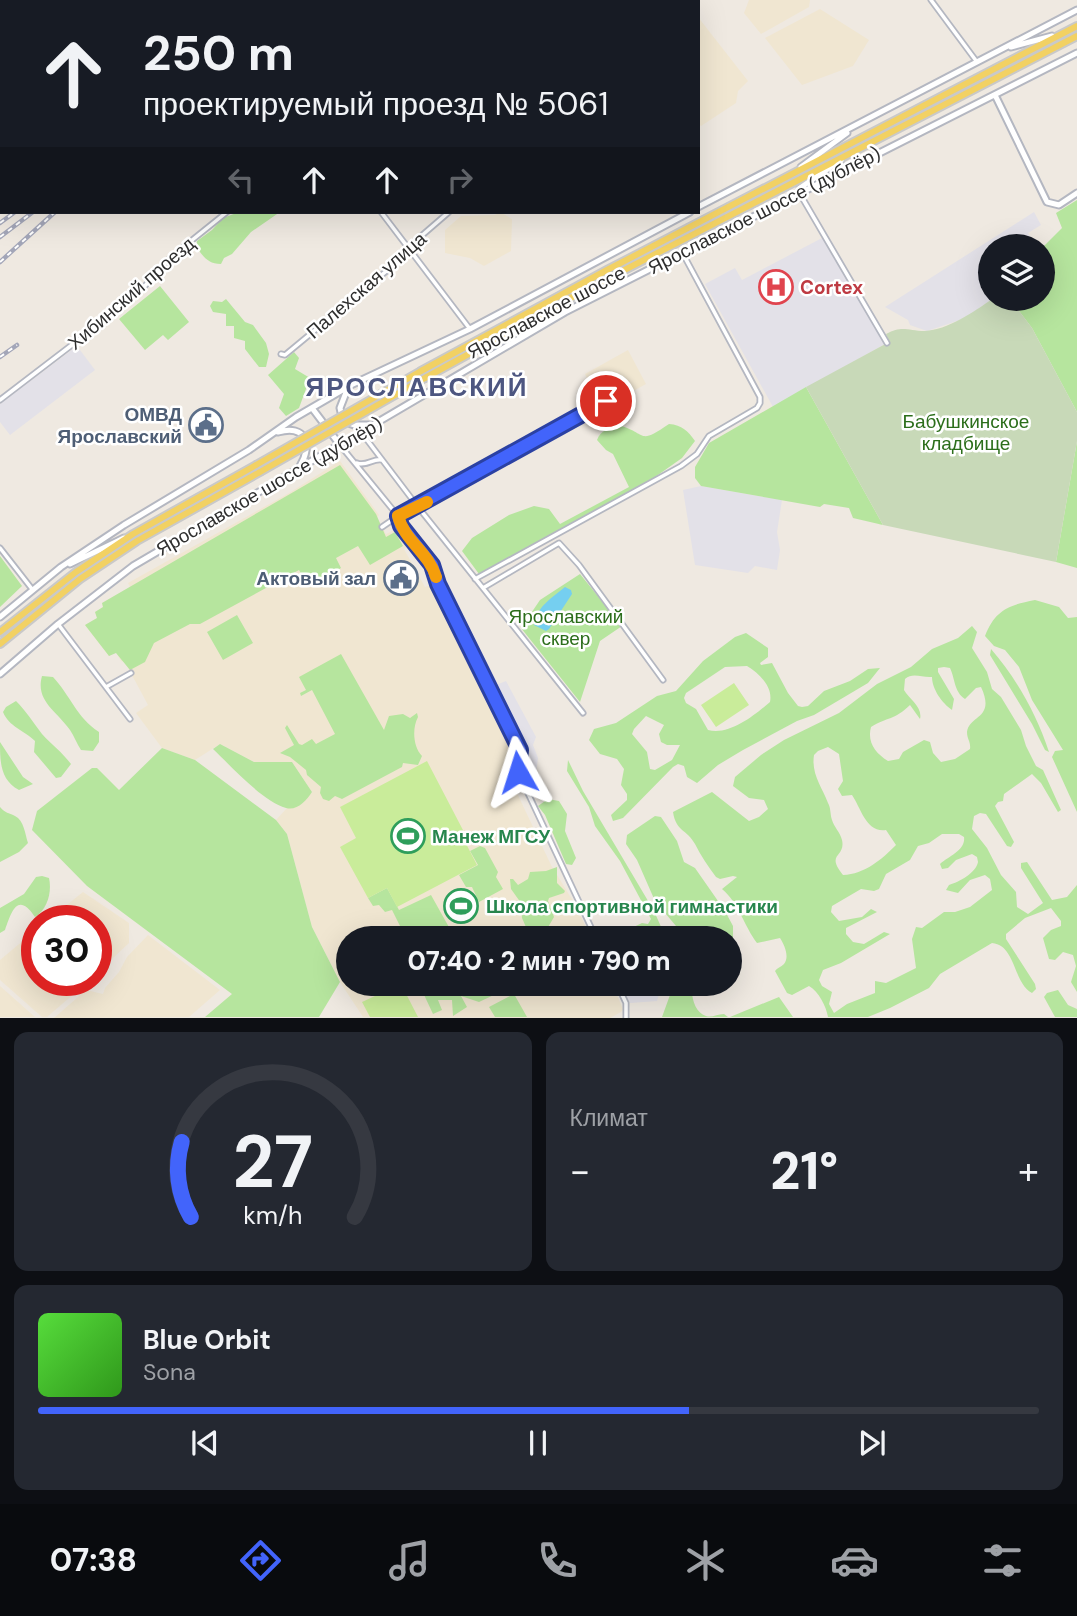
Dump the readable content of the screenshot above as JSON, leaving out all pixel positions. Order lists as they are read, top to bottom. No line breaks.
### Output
{"streets":{"main road":["Ярославское шоссе"],"street":["Ярославское шоссе (дублёр)","Палехская улица","Хибинский проезд"]},"districts":["ЯРОСЛАВСКИЙ"],"parks":["Бабушкинское кладбище","Ярославский сквер"],"places":{"hospital":["Cortex"],"public building":["ОМВД Ярославский","Актовый зал"],"sports":["Манеж МГСУ","Школа спортивной гимнастики"]},"page":{"turn":["250 m","проектируемый проезд № 5061"],"limit":"30","trip":"07:40 · 2 мин · 790 m","tile":"Климат","heat":["−","21°","+"],"song":["Blue Orbit","Sona"],"tabs":"07:38","gauge":["27","km/h"]}}
